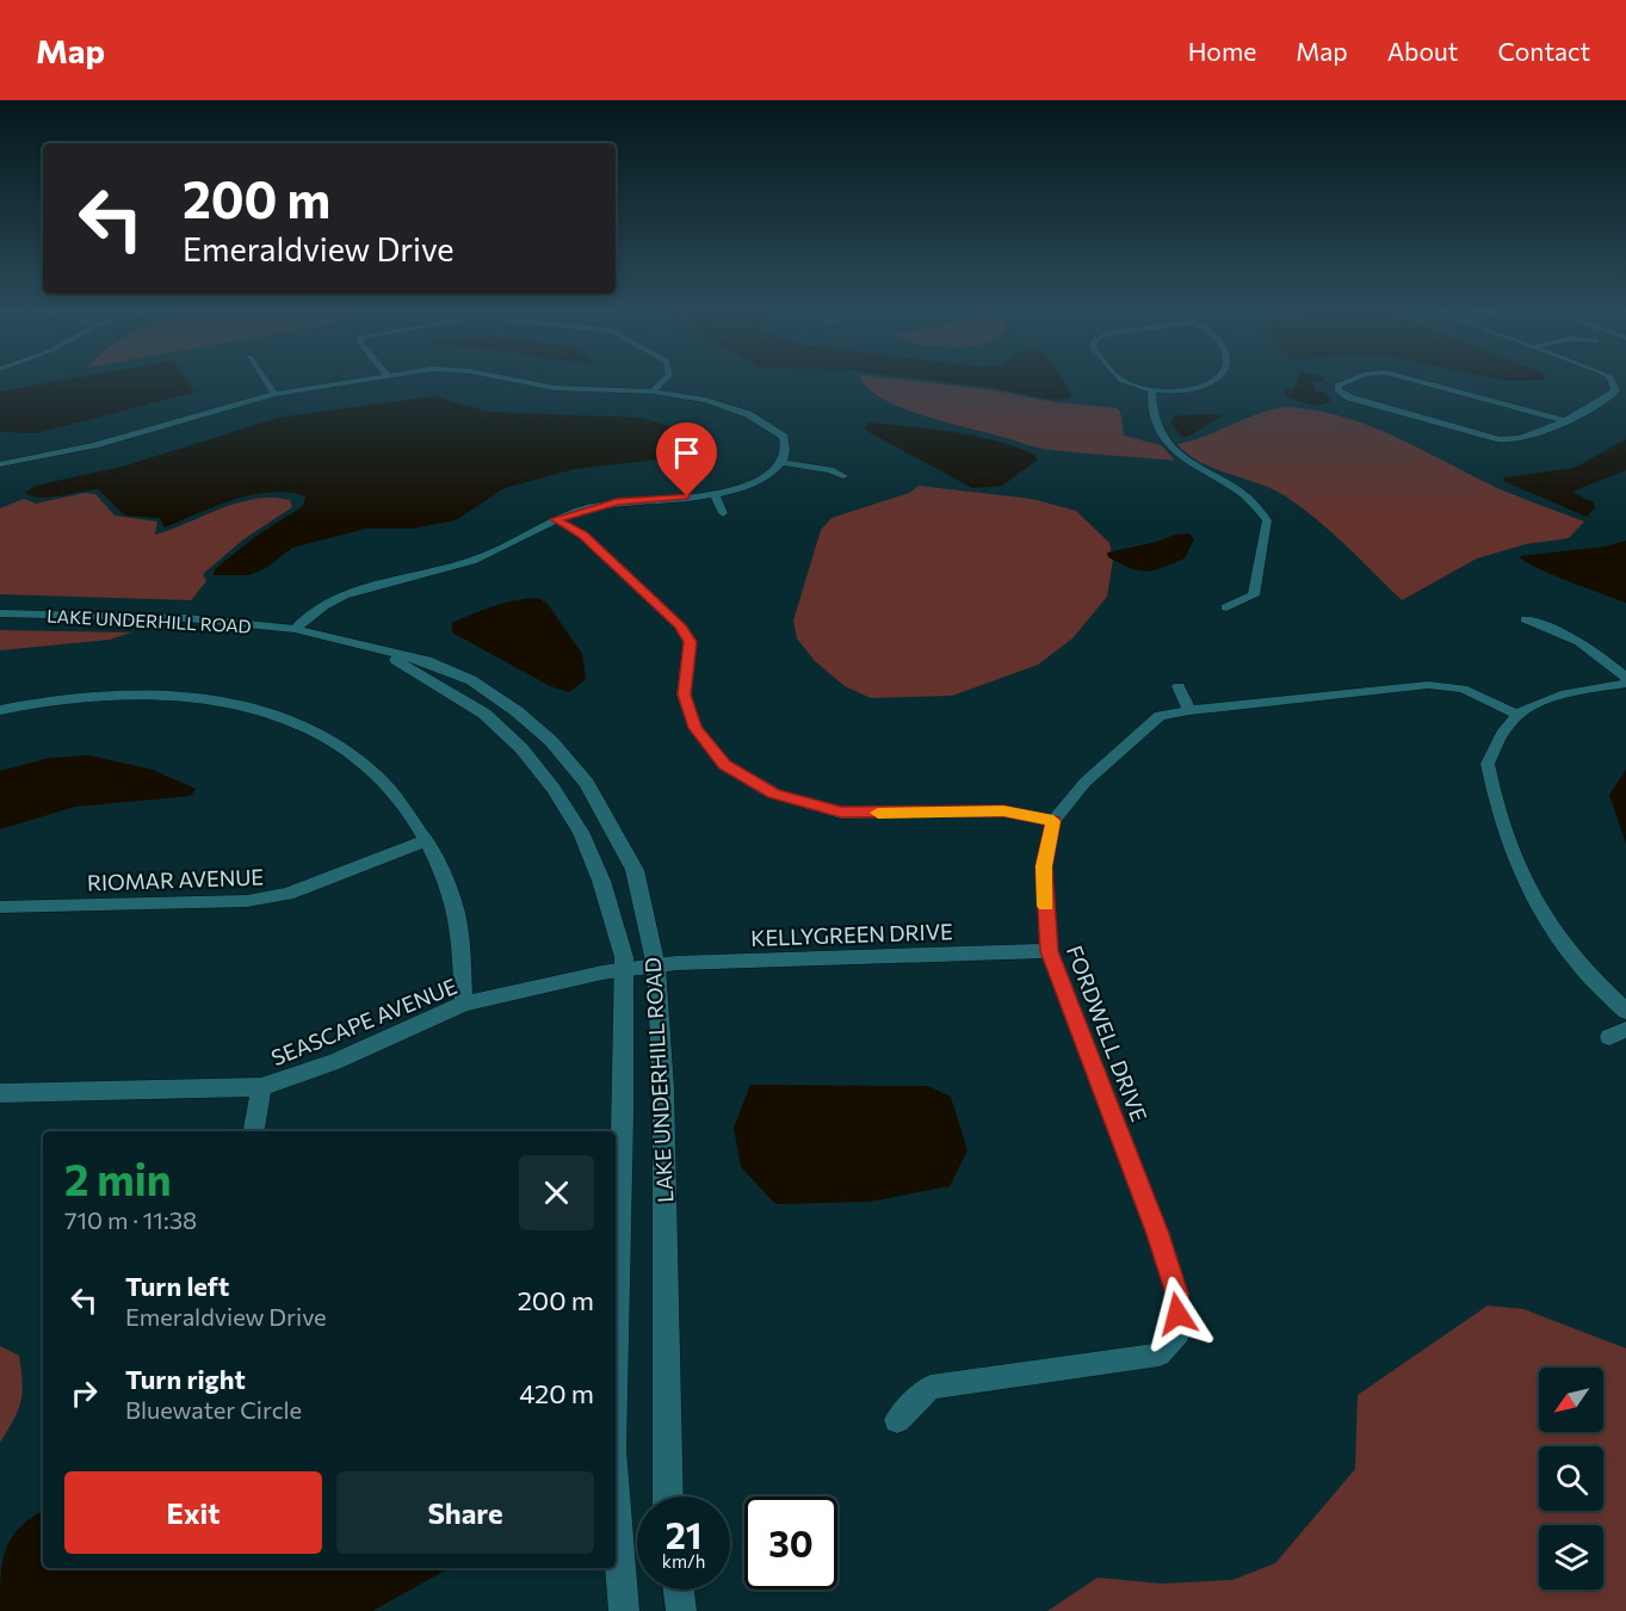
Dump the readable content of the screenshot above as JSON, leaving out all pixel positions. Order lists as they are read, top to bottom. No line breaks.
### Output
{"streets":{"street":["LAKE UNDERHILL ROAD","RIOMAR AVENUE","KELLYGREEN DRIVE","SEASCAPE AVENUE","FORDWELL DRIVE"]},"crossings":[["LAKE UNDERHILL ROAD","KELLYGREEN DRIVE"],["LAKE UNDERHILL ROAD","SEASCAPE AVENUE"],["KELLYGREEN DRIVE","SEASCAPE AVENUE"],["KELLYGREEN DRIVE","FORDWELL DRIVE"]],"north":"bottom left","page":{"header":"Map","nav":["Home","Map","About","Contact"],"turn":["200 m","Emeraldview Drive"],"heading":["2 min","710 m · 11:38"],"list":[{"name":"Turn left","note":"Emeraldview Drive","value":"200 m"},{"name":"Turn right","note":"Bluewater Circle","value":"420 m"}],"buttons":["Exit","Share"],"speed":"21 km/h","limit":"30"}}
